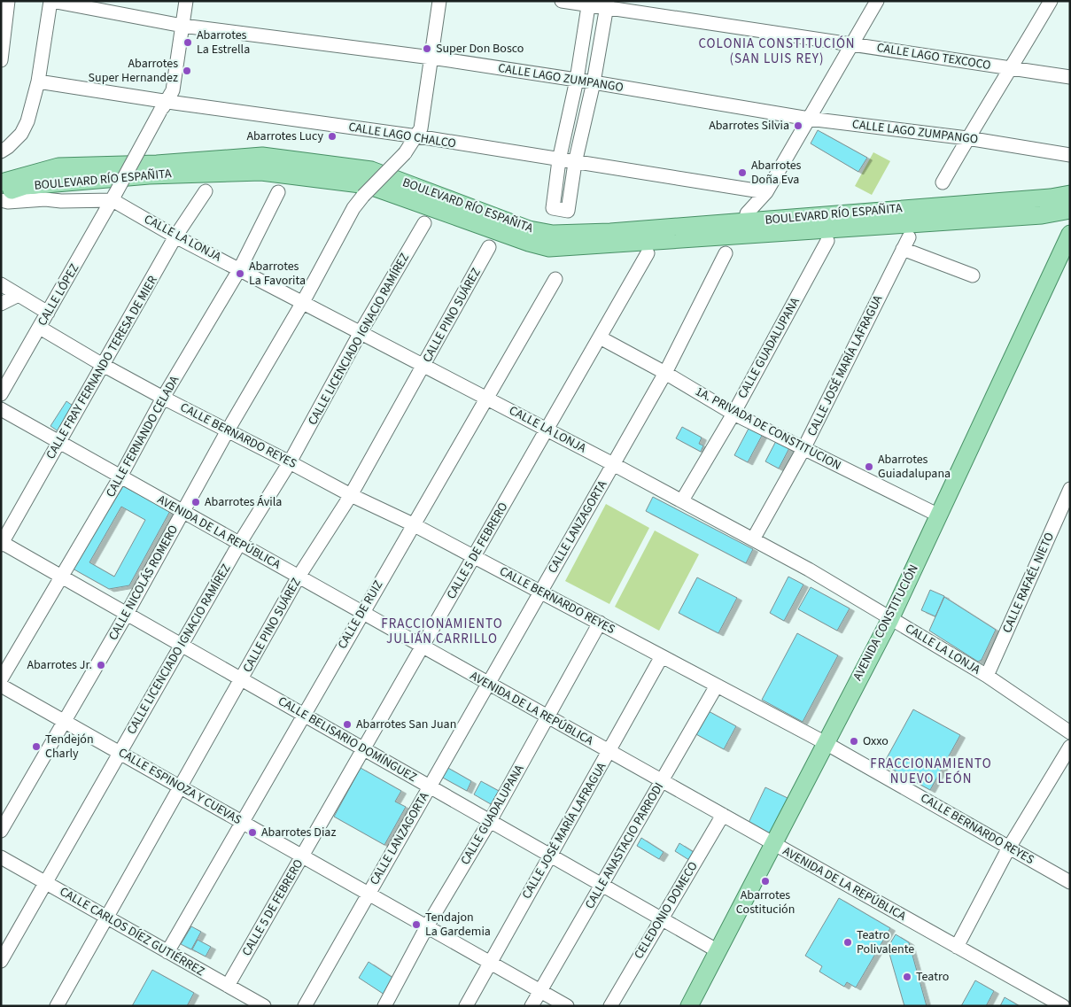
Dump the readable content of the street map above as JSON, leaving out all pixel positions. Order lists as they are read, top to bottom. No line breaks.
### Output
{"streets":{"main road":["BOULEVARD RÍO ESPAÑITA","AVENIDA CONSTITUCIÓN"],"street":["CALLE LAGO TEXCOCO","CALLE LAGO ZUMPANGO","CALLE LAGO CHALCO","CALLE LA LONJA","CALLE LÓPEZ","CALLE PINO SUÁREZ","CALLE LICENCIADO IGNACIO RAMÍREZ","CALLE GUADALUPANA","CALLE JOSÉ MARÍA LAFRAGUA","CALLE FRAY FERNANDO TERESA DE MIER","1A. PRIVADA DE CONSTITUCION","CALLE BERNARDO REYES","CALLE FERNANDO CELADA","CALLE LANZAGORTA","AVENIDA DE LA REPÚBLICA","CALLE 5 DE FEBRERO","CALLE NICOLÁS ROMERO","CALLE RAFAÉL NIETO","CALLE DE RUIZ","CALLE BELISARIO DOMÍNGUEZ","CALLE ESPINOZA Y CUEVAS","CALLE ANASTACIO PARRODI","CELEDONIO DOMECO","CALLE CARLOS DÍEZ GUTIÉRREZ"]},"crossings":[["CALLE LAGO ZUMPANGO","CALLE LÓPEZ"],["CALLE LAGO ZUMPANGO","CALLE NICOLÁS ROMERO"],["CALLE LAGO CHALCO","CALLE LÓPEZ"],["CALLE LAGO CHALCO","CALLE NICOLÁS ROMERO"],["CALLE LA LONJA","CALLE LÓPEZ"],["CALLE LA LONJA","CALLE PINO SUÁREZ"],["CALLE LA LONJA","CALLE LICENCIADO IGNACIO RAMÍREZ"],["CALLE LA LONJA","CALLE GUADALUPANA"],["CALLE LA LONJA","CALLE JOSÉ MARÍA LAFRAGUA"],["CALLE LA LONJA","CALLE FRAY FERNANDO TERESA DE MIER"],["CALLE LA LONJA","CALLE FERNANDO CELADA"],["CALLE LA LONJA","CALLE LANZAGORTA"],["CALLE LA LONJA","CALLE 5 DE FEBRERO"],["CALLE LA LONJA","CALLE NICOLÁS ROMERO"],["CALLE LA LONJA","CALLE RAFAÉL NIETO"],["CALLE LA LONJA","CALLE DE RUIZ"],["CALLE LA LONJA","AVENIDA CONSTITUCIÓN"],["CALLE LÓPEZ","CALLE BERNARDO REYES"],["CALLE PINO SUÁREZ","CALLE BERNARDO REYES"],["CALLE PINO SUÁREZ","AVENIDA DE LA REPÚBLICA"],["CALLE PINO SUÁREZ","CALLE BELISARIO DOMÍNGUEZ"],["CALLE PINO SUÁREZ","CALLE ESPINOZA Y CUEVAS"],["CALLE PINO SUÁREZ","CALLE CARLOS DÍEZ GUTIÉRREZ"],["CALLE LICENCIADO IGNACIO RAMÍREZ","CALLE BERNARDO REYES"],["CALLE LICENCIADO IGNACIO RAMÍREZ","AVENIDA DE LA REPÚBLICA"],["CALLE LICENCIADO IGNACIO RAMÍREZ","CALLE BELISARIO DOMÍNGUEZ"],["CALLE LICENCIADO IGNACIO RAMÍREZ","CALLE ESPINOZA Y CUEVAS"],["CALLE LICENCIADO IGNACIO RAMÍREZ","CALLE CARLOS DÍEZ GUTIÉRREZ"],["CALLE GUADALUPANA","1A. PRIVADA DE CONSTITUCION"],["CALLE GUADALUPANA","CALLE BERNARDO REYES"],["CALLE GUADALUPANA","AVENIDA DE LA REPÚBLICA"],["CALLE GUADALUPANA","CALLE BELISARIO DOMÍNGUEZ"],["CALLE GUADALUPANA","CALLE ESPINOZA Y CUEVAS"],["CALLE JOSÉ MARÍA LAFRAGUA","1A. PRIVADA DE CONSTITUCION"],["CALLE JOSÉ MARÍA LAFRAGUA","CALLE BERNARDO REYES"],["CALLE JOSÉ MARÍA LAFRAGUA","AVENIDA DE LA REPÚBLICA"],["CALLE JOSÉ MARÍA LAFRAGUA","CALLE BELISARIO DOMÍNGUEZ"],["CALLE JOSÉ MARÍA LAFRAGUA","CALLE ESPINOZA Y CUEVAS"],["CALLE FRAY FERNANDO TERESA DE MIER","CALLE BERNARDO REYES"],["CALLE FRAY FERNANDO TERESA DE MIER","AVENIDA DE LA REPÚBLICA"],["CALLE FRAY FERNANDO TERESA DE MIER","CALLE BELISARIO DOMÍNGUEZ"],["1A. PRIVADA DE CONSTITUCION","CALLE LANZAGORTA"],["1A. PRIVADA DE CONSTITUCION","CALLE 5 DE FEBRERO"],["1A. PRIVADA DE CONSTITUCION","AVENIDA CONSTITUCIÓN"],["CALLE BERNARDO REYES","CALLE FERNANDO CELADA"],["CALLE BERNARDO REYES","CALLE LANZAGORTA"],["CALLE BERNARDO REYES","CALLE 5 DE FEBRERO"],["CALLE BERNARDO REYES","CALLE NICOLÁS ROMERO"],["CALLE BERNARDO REYES","CALLE DE RUIZ"],["CALLE BERNARDO REYES","AVENIDA CONSTITUCIÓN"],["CALLE BERNARDO REYES","CALLE ANASTACIO PARRODI"],["CALLE FERNANDO CELADA","AVENIDA DE LA REPÚBLICA"],["CALLE FERNANDO CELADA","CALLE BELISARIO DOMÍNGUEZ"],["CALLE LANZAGORTA","AVENIDA DE LA REPÚBLICA"],["CALLE LANZAGORTA","CALLE BELISARIO DOMÍNGUEZ"],["CALLE LANZAGORTA","CALLE ESPINOZA Y CUEVAS"],["AVENIDA DE LA REPÚBLICA","CALLE 5 DE FEBRERO"],["AVENIDA DE LA REPÚBLICA","CALLE NICOLÁS ROMERO"],["AVENIDA DE LA REPÚBLICA","CALLE DE RUIZ"],["AVENIDA DE LA REPÚBLICA","AVENIDA CONSTITUCIÓN"],["AVENIDA DE LA REPÚBLICA","CALLE ANASTACIO PARRODI"],["AVENIDA DE LA REPÚBLICA","CELEDONIO DOMECO"],["CALLE 5 DE FEBRERO","CALLE BELISARIO DOMÍNGUEZ"],["CALLE 5 DE FEBRERO","CALLE ESPINOZA Y CUEVAS"],["CALLE 5 DE FEBRERO","CALLE CARLOS DÍEZ GUTIÉRREZ"],["CALLE NICOLÁS ROMERO","CALLE BELISARIO DOMÍNGUEZ"],["CALLE NICOLÁS ROMERO","CALLE ESPINOZA Y CUEVAS"],["CALLE DE RUIZ","CALLE BELISARIO DOMÍNGUEZ"],["CALLE DE RUIZ","CALLE ESPINOZA Y CUEVAS"],["CALLE DE RUIZ","CALLE CARLOS DÍEZ GUTIÉRREZ"],["AVENIDA CONSTITUCIÓN","CALLE BELISARIO DOMÍNGUEZ"],["CALLE BELISARIO DOMÍNGUEZ","CALLE ANASTACIO PARRODI"],["CALLE BELISARIO DOMÍNGUEZ","CELEDONIO DOMECO"],["CALLE ESPINOZA Y CUEVAS","CALLE ANASTACIO PARRODI"]],"districts":["COLONIA CONSTITUCIÓN (SAN LUIS REY)","FRACCIONAMIENTO JULIÁN CARRILLO","FRACCIONAMIENTO NUEVO LEÓN"],"places":["Abarrotes La Estrella","Super Don Bosco","Abarrotes Super Hernandez","Abarrotes Silvia","Abarrotes Lucy","Abarrotes Doña Eva","Abarrotes La Favorita","Abarrotes Guiadalupana","Abarrotes Ávila","Abarrotes Jr.","Abarrotes San Juan","Oxxo","Tendejón Charly","Abarrotes Diaz","Abarrotes Costitución","Tendajon La Gardemia","Teatro Polivalente","Teatro"]}
